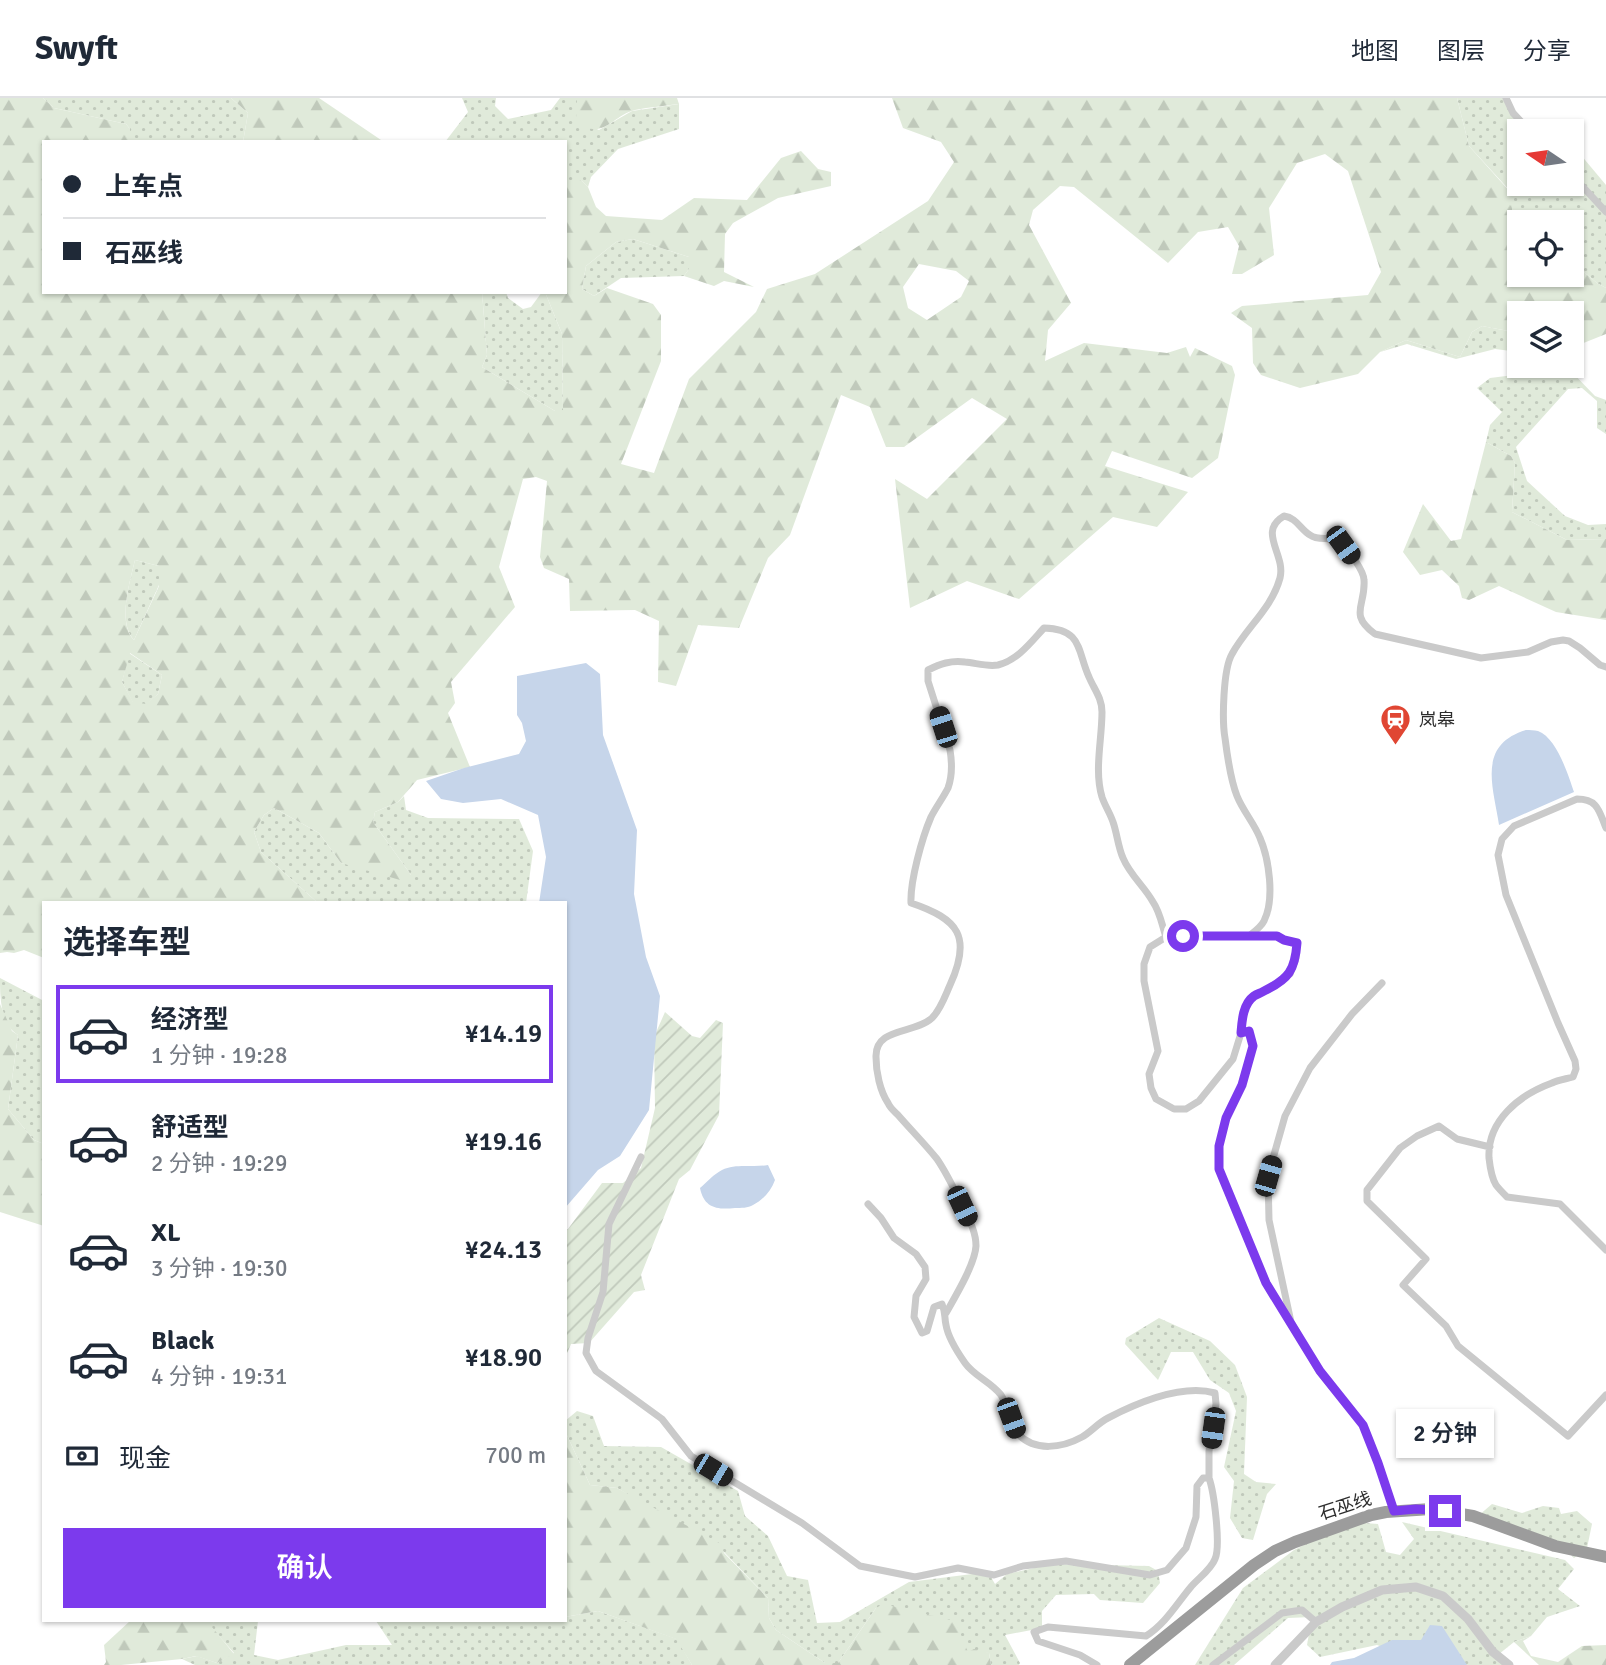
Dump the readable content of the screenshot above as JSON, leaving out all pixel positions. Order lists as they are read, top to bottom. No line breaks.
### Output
{"streets":{"highway":["石巫线"]},"places":{"station":["岚皋"]},"north":"left","page":{"header":"Swyft","nav":["地图","图层","分享"],"banner":["上车点","石巫线"],"heading":"选择车型","list":[{"name":"经济型","note":"1 分钟 · 19:28","value":"¥14.19"},{"name":"舒适型","note":"2 分钟 · 19:29","value":"¥19.16"},{"name":"XL","note":"3 分钟 · 19:30","value":"¥24.13"},{"name":"Black","note":"4 分钟 · 19:31","value":"¥18.90"}],"bubble":"2 分钟","pay":["现金","700 m"],"buttons":"确认"}}
